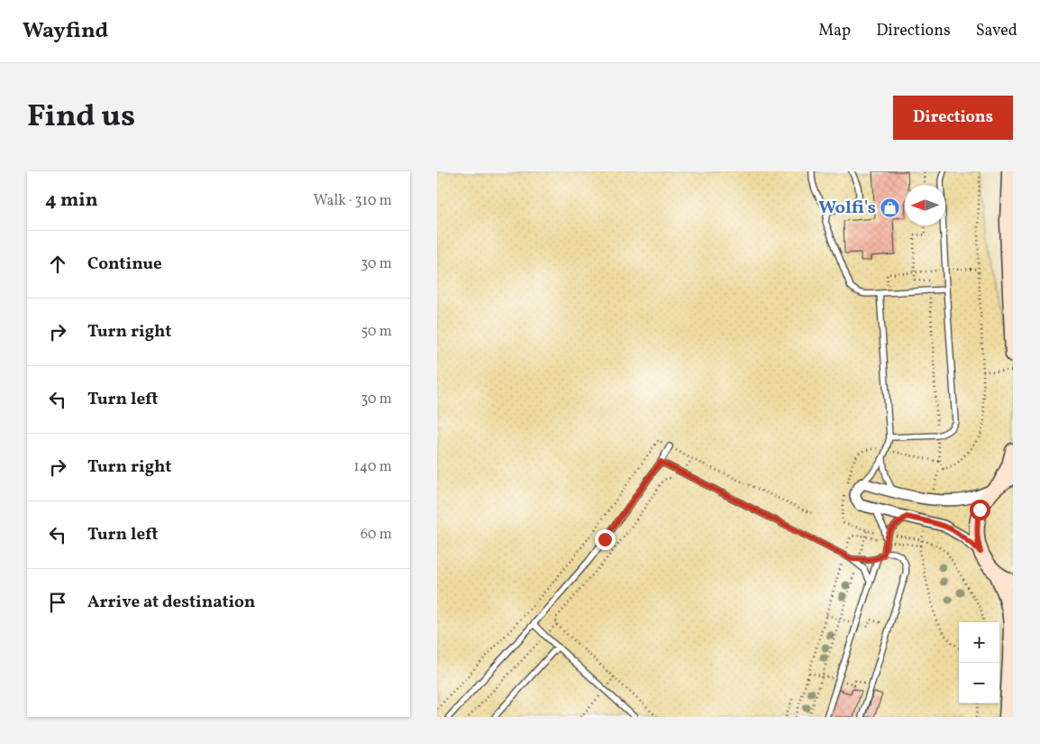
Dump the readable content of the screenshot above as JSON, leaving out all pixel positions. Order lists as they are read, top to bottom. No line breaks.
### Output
{"places":{"shop":["Wolfi's"]},"north":"left","page":{"header":"Wayfind","nav":["Map","Directions","Saved"],"title":"Find us","buttons":"Directions","heading":["4 min","Walk · 310 m"],"list":[["Continue","30 m"],["Turn right","50 m"],["Turn left","30 m"],["Turn right","140 m"],["Turn left","60 m"],"Arrive at destination"],"map_buttons":["+","−"]}}
